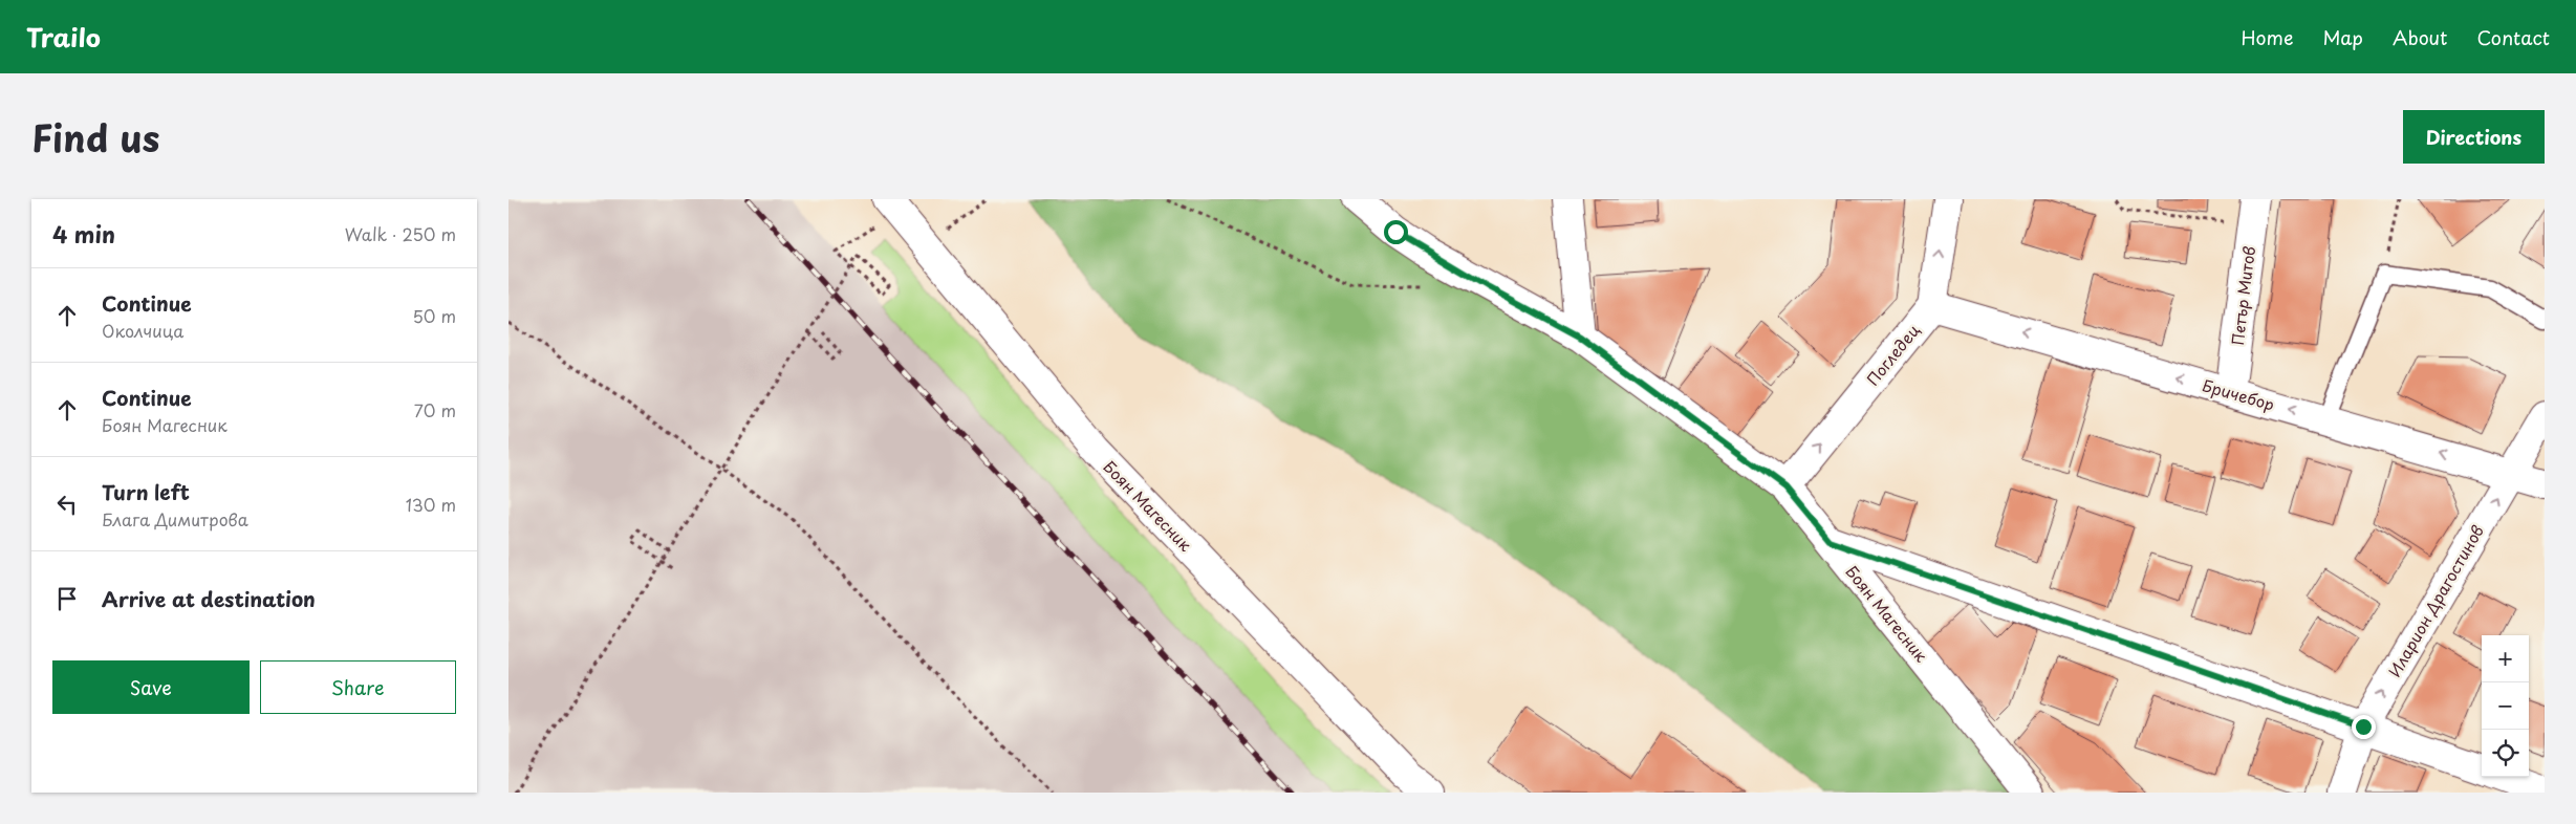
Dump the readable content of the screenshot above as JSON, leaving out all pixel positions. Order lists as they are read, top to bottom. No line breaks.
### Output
{"streets":{"street":["Петър Митов","Погледец","Бричебор","Боян Магесник","Иларион Драгостинов"]},"crossings":[["Петър Митов","Бричебор"],["Погледец","Бричебор"],["Погледец","Боян Магесник"],["Бричебор","Иларион Драгостинов"]],"one_way":["Погледец","Бричебор","Иларион Драгостинов"],"page":{"header":"Trailo","nav":["Home","Map","About","Contact"],"title":"Find us","buttons":["Directions",["Save","Share"]],"heading":["4 min","Walk · 250 m"],"list":[["Continue","Околчица","50 m"],["Continue","Боян Магесник","70 m"],["Turn left","Блага Димитрова","130 m"],"Arrive at destination"],"map_buttons":["+","−"]}}
